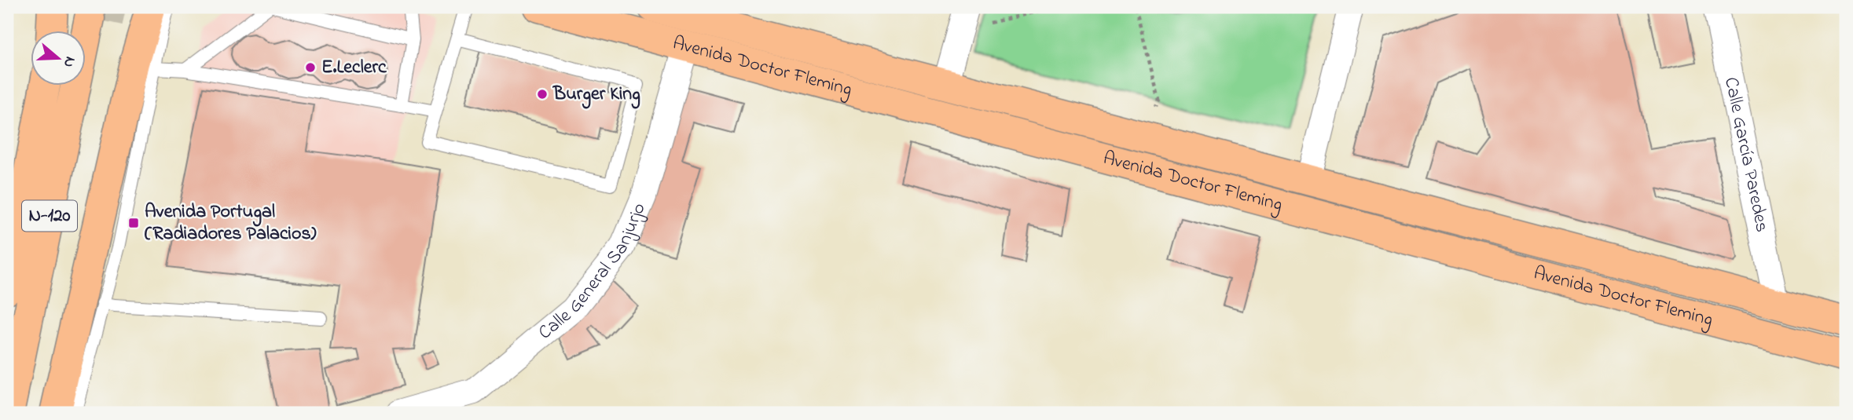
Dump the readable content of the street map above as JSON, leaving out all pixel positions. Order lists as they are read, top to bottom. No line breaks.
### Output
{"streets":{"main road":["Avenida Doctor Fleming","N-120"],"street":["Calle García Paredes","Calle General Sanjurjo"]},"crossings":[["Avenida Doctor Fleming","Calle García Paredes"],["Avenida Doctor Fleming","Calle General Sanjurjo"]],"places":{"other":["E.Leclerc","Burger King"],"transit":["Avenida Portugal (Radiadores Palacios)"]},"north":"right"}
